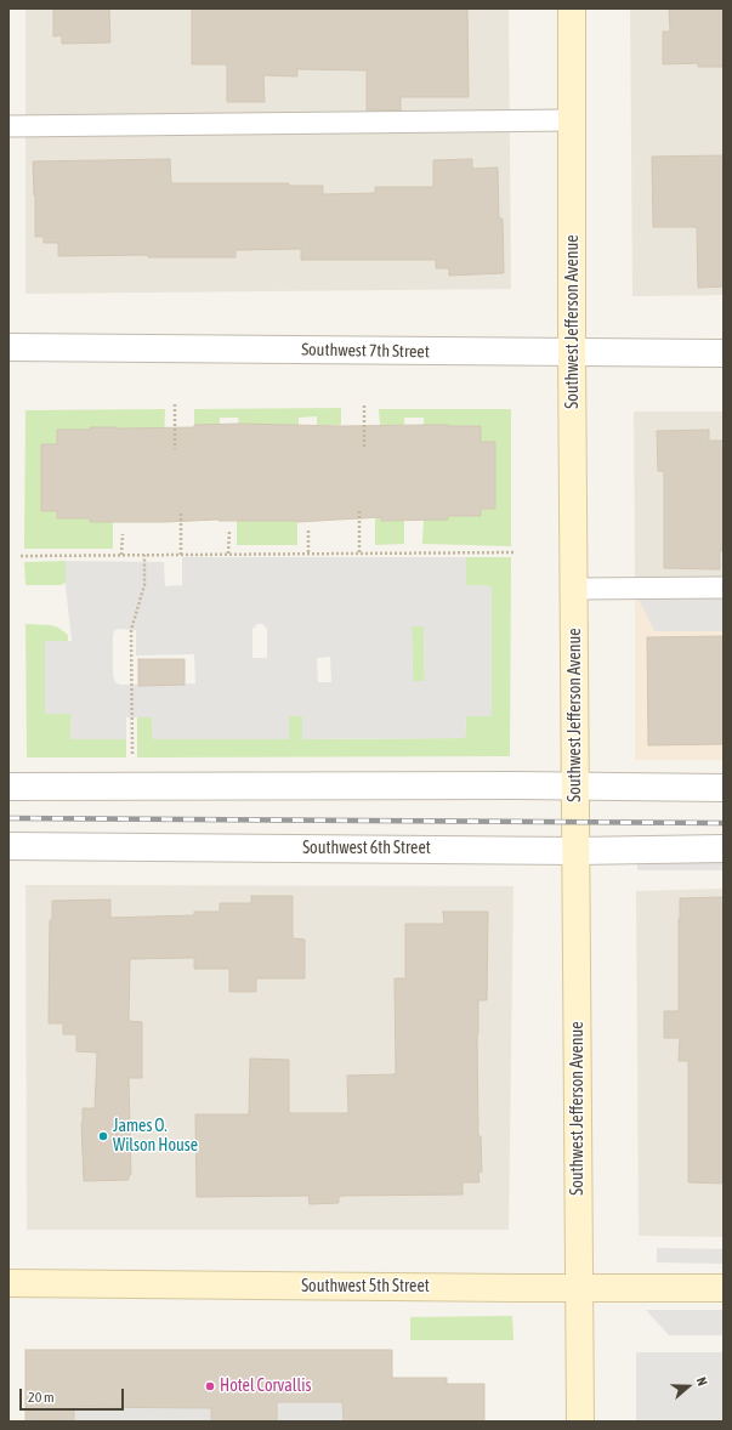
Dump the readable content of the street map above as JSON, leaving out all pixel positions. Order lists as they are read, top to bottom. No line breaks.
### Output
{"streets":{"street":["Southwest Jefferson Avenue","Southwest 7th Street","Southwest 6th Street","Southwest 5th Street"]},"crossings":[["Southwest Jefferson Avenue","Southwest 7th Street"],["Southwest Jefferson Avenue","Southwest 6th Street"],["Southwest Jefferson Avenue","Southwest 5th Street"]],"places":["James O. Wilson House","Hotel Corvallis"],"scale_bar":"20 m","north":"right"}
